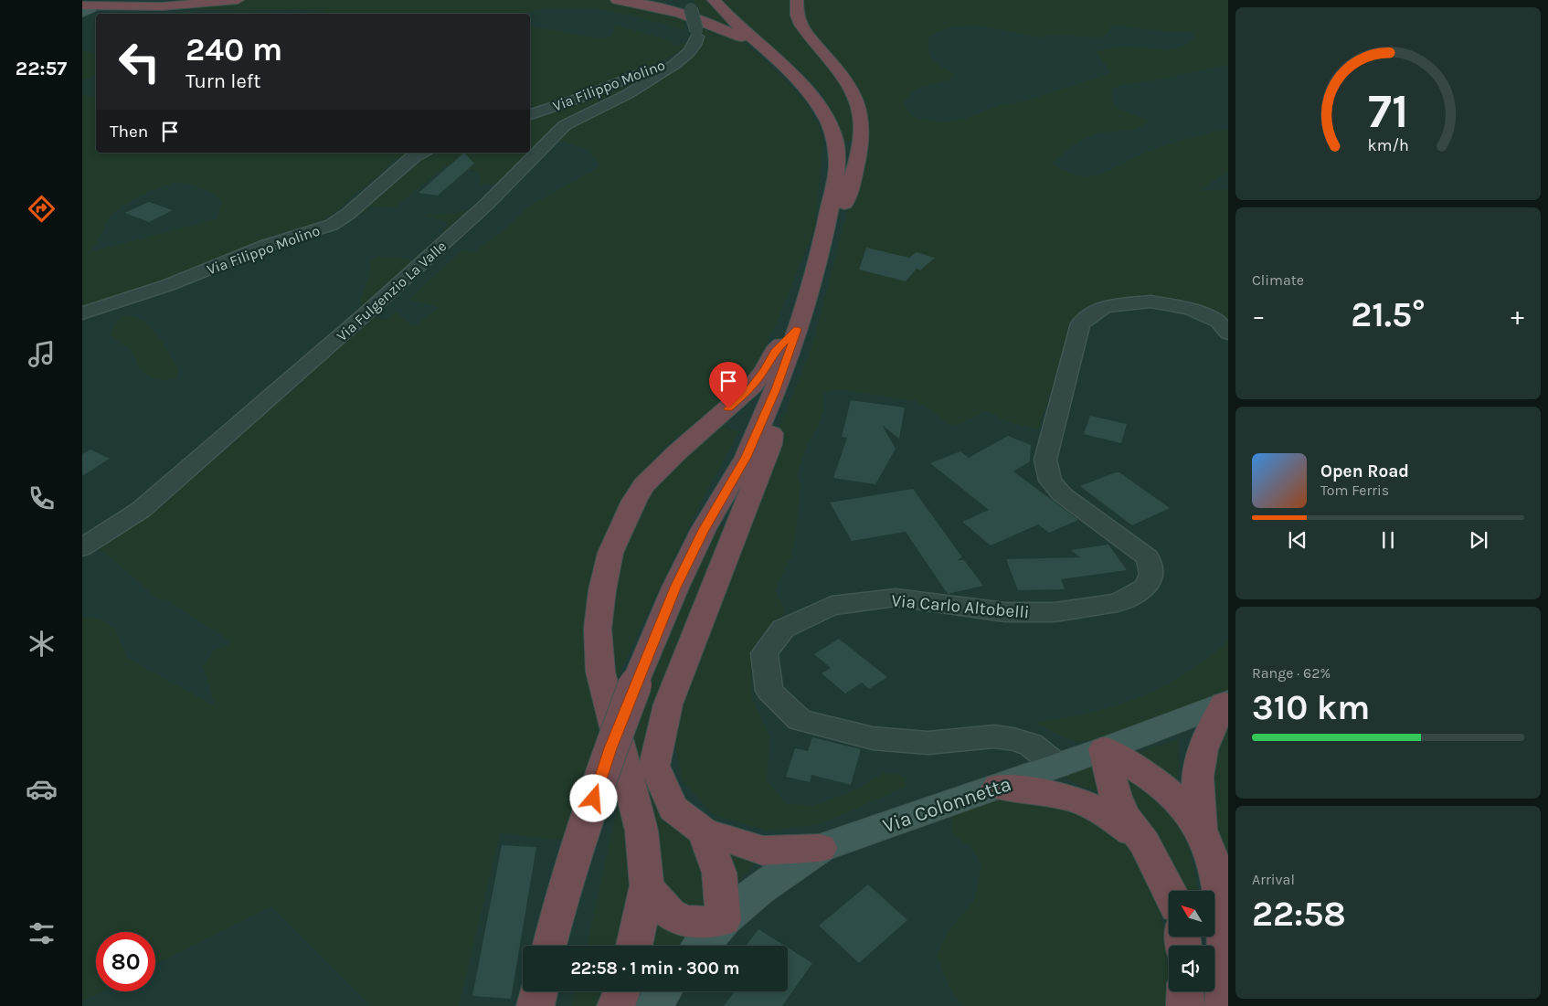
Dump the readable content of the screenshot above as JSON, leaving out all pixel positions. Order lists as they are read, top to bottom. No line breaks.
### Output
{"streets":{"main road":["Via Colonnetta"],"street":["Via Filippo Molino","Via Fulgenzio La Valle","Via Carlo Altobelli"]},"crossings":[["Via Filippo Molino","Via Fulgenzio La Valle"],["Via Carlo Altobelli","Via Colonnetta"]],"north":"top left","page":{"tabs":"22:57","turn":["240 m","Turn left"],"then":"Then","tile":["Climate",["Range · 62%","310 km"],["Arrival","22:58"]],"heat":["−","21.5°","+"],"song":["Open Road","Tom Ferris"],"limit":"80","trip":"22:58 · 1 min · 300 m","gauge":["71","km/h"]}}
